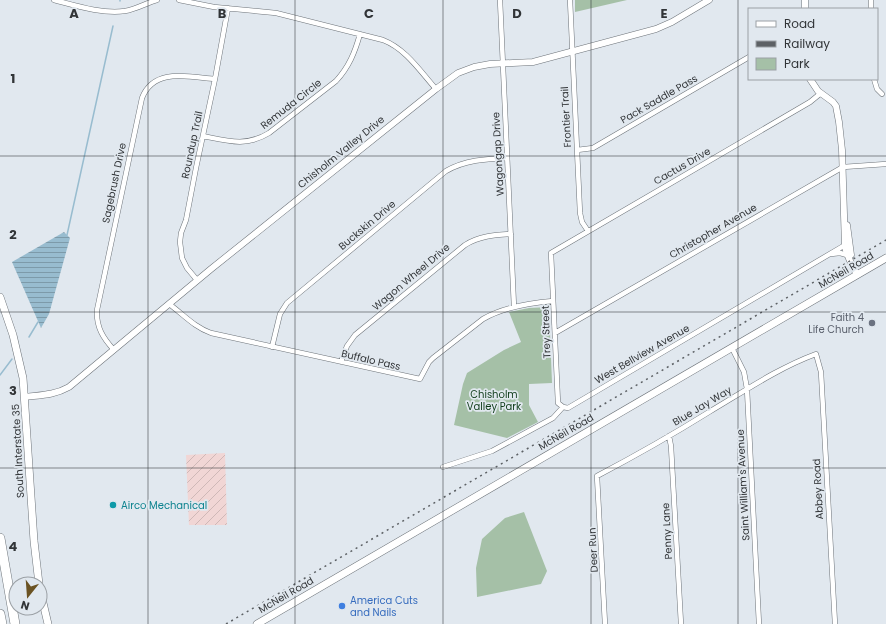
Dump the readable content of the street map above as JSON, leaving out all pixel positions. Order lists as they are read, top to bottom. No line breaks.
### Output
{"streets":{"main road":["McNeil Road","South Interstate 35"],"street":["Pack Saddle Pass","Remuda Circle","Frontier Trail","Roundup Trail","Chisholm Valley Drive","Wagongap Drive","Cactus Drive","Sagebrush Drive","Buckskin Drive","Christopher Avenue","Wagon Wheel Drive","Trey Street","West Bellview Avenue","Buffalo Pass","Blue Jay Way","Saint William's Avenue","Abbey Road","Penny Lane","Deer Run"]},"crossings":[["Pack Saddle Pass","Frontier Trail"],["Remuda Circle","Roundup Trail"],["Frontier Trail","Chisholm Valley Drive"],["Frontier Trail","Cactus Drive"],["Roundup Trail","Chisholm Valley Drive"],["Roundup Trail","Sagebrush Drive"],["Chisholm Valley Drive","Wagongap Drive"],["Chisholm Valley Drive","Sagebrush Drive"],["Chisholm Valley Drive","Buffalo Pass"],["Chisholm Valley Drive","South Interstate 35"],["Wagongap Drive","Buckskin Drive"],["Wagongap Drive","Wagon Wheel Drive"],["Wagongap Drive","Buffalo Pass"],["Cactus Drive","Trey Street"],["Buckskin Drive","Buffalo Pass"],["Christopher Avenue","Trey Street"],["McNeil Road","Saint William's Avenue"],["Wagon Wheel Drive","Buffalo Pass"],["Trey Street","West Bellview Avenue"],["Trey Street","Buffalo Pass"],["Blue Jay Way","Saint William's Avenue"],["Blue Jay Way","Abbey Road"],["Blue Jay Way","Penny Lane"],["Blue Jay Way","Deer Run"]],"parks":["Chisholm Valley Park"],"places":["Faith 4 Life Church","Airco Mechanical","America Cuts and Nails"],"legend":["Road","Railway","Park"],"north":"bottom","grid":{"columns":["A","B","C","D","E"],"rows":["1","2","3","4"]}}
